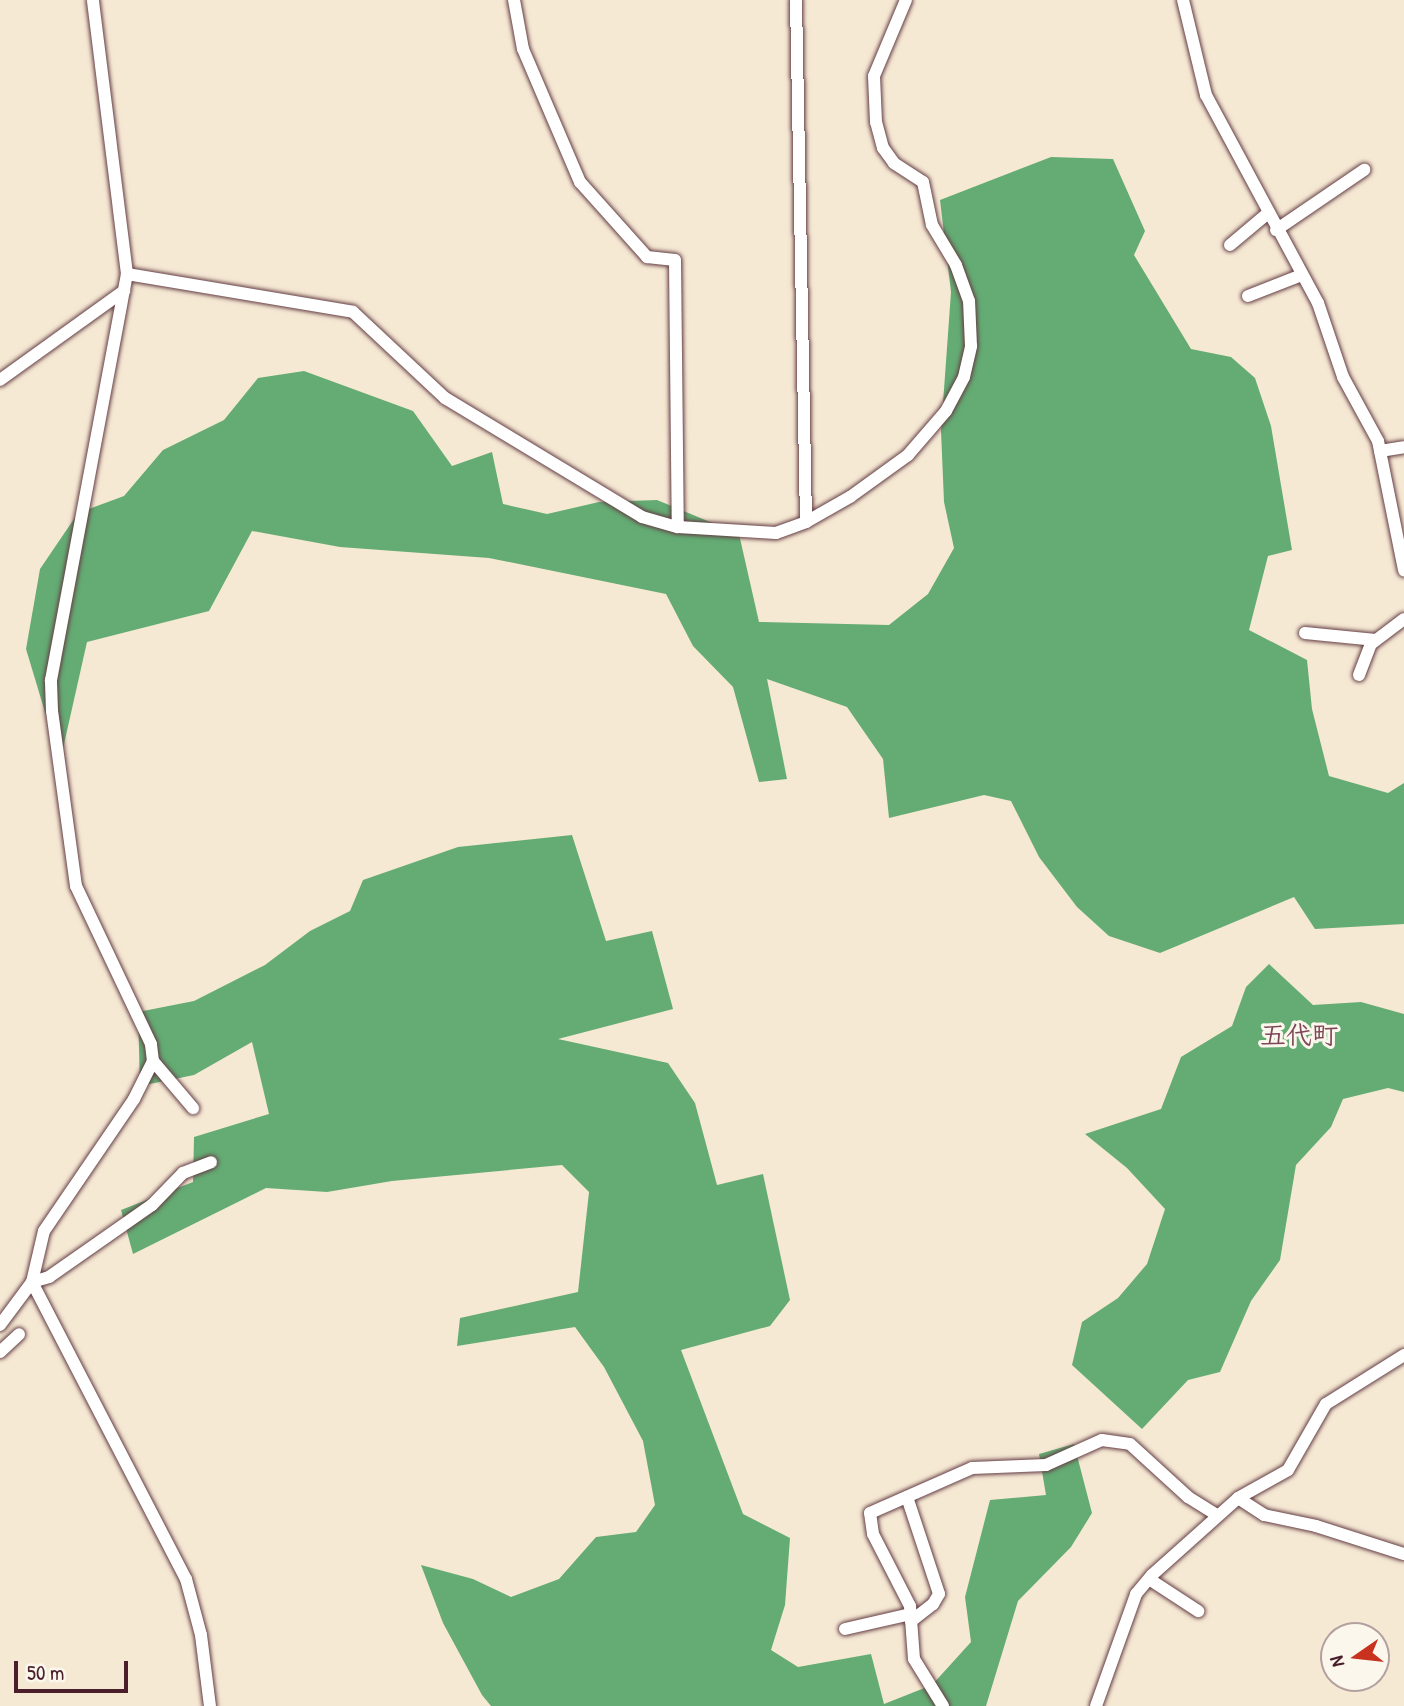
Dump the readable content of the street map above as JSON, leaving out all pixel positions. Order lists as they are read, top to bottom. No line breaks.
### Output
{"districts":["五代町"],"scale_bar":"50 m","north":"left"}
